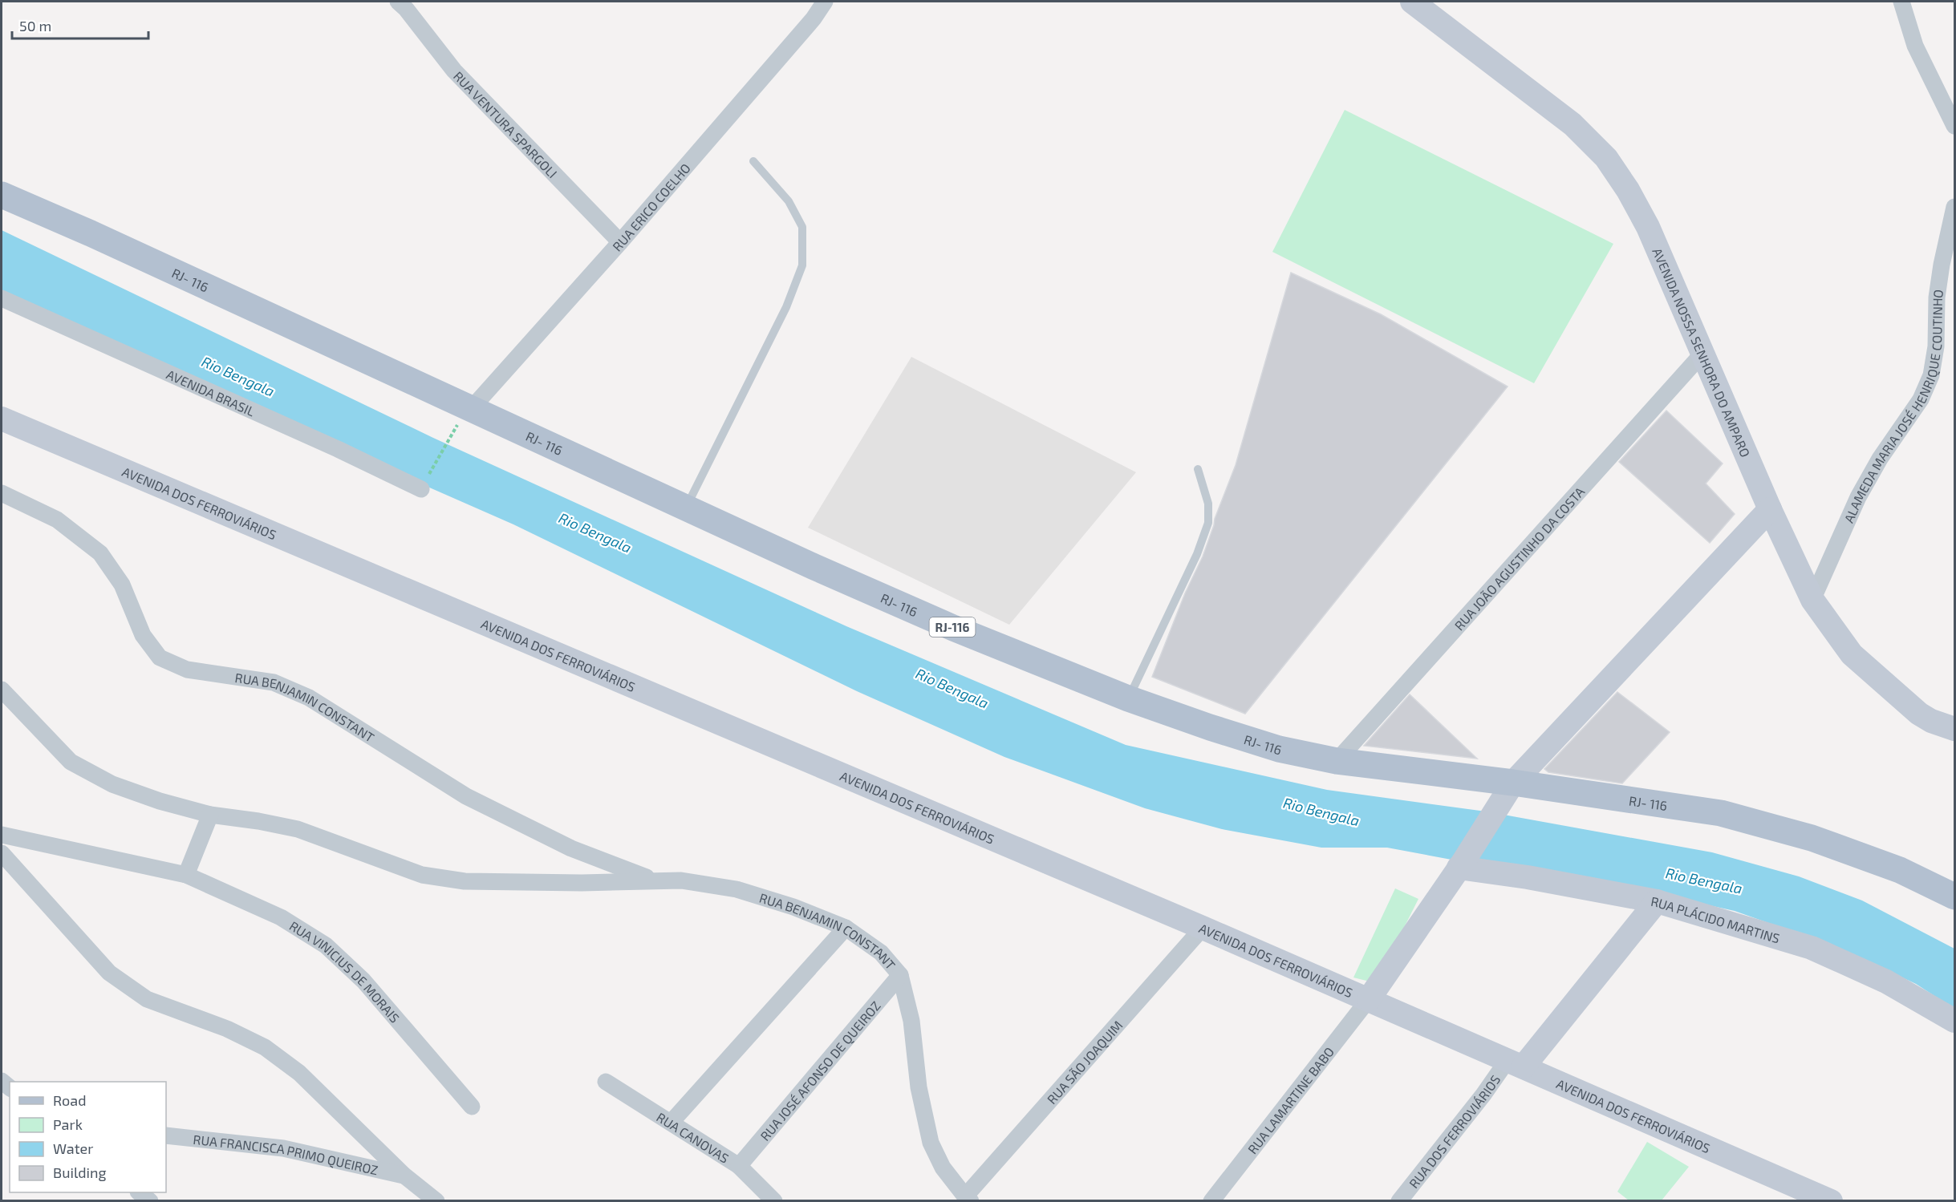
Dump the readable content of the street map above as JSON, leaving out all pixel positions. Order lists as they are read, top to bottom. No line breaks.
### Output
{"streets":{"main road":["RJ- 116","AVENIDA NOSSA SENHORA DO AMPARO","AVENIDA DOS FERROVIÁRIOS","RJ-116","RUA PLÁCIDO MARTINS"],"street":["RUA VENTURA SPARGOLI","RUA ERICO COELHO","AVENIDA BRASIL","ALAMEDA MARIA JOSÉ HENRIQUE COUTINHO","RUA JOÃO AGUSTINHO DA COSTA","RUA BENJAMIN CONSTANT","RUA VINICIUS DE MORAIS","RUA SÃO JOAQUIM","RUA JOSÉ AFONSO DE QUEIROZ","RUA LAMARTINE BABO","RUA DOS FERROVIÁRIOS","RUA CANOVAS","RUA FRANCISCA PRIMO QUEIROZ"]},"crossings":[["RUA VENTURA SPARGOLI","RUA ERICO COELHO"],["RUA ERICO COELHO","RJ- 116"],["RJ- 116","RUA JOÃO AGUSTINHO DA COSTA"],["AVENIDA NOSSA SENHORA DO AMPARO","ALAMEDA MARIA JOSÉ HENRIQUE COUTINHO"],["AVENIDA NOSSA SENHORA DO AMPARO","RUA JOÃO AGUSTINHO DA COSTA"],["AVENIDA DOS FERROVIÁRIOS","RUA SÃO JOAQUIM"],["AVENIDA DOS FERROVIÁRIOS","RUA LAMARTINE BABO"],["AVENIDA DOS FERROVIÁRIOS","RUA DOS FERROVIÁRIOS"],["RUA BENJAMIN CONSTANT","RUA SÃO JOAQUIM"],["RUA BENJAMIN CONSTANT","RUA JOSÉ AFONSO DE QUEIROZ"],["RUA JOSÉ AFONSO DE QUEIROZ","RUA CANOVAS"]],"water":["Rio Bengala"],"legend":["Road","Park","Water","Building"],"scale_bar":"50 m"}
